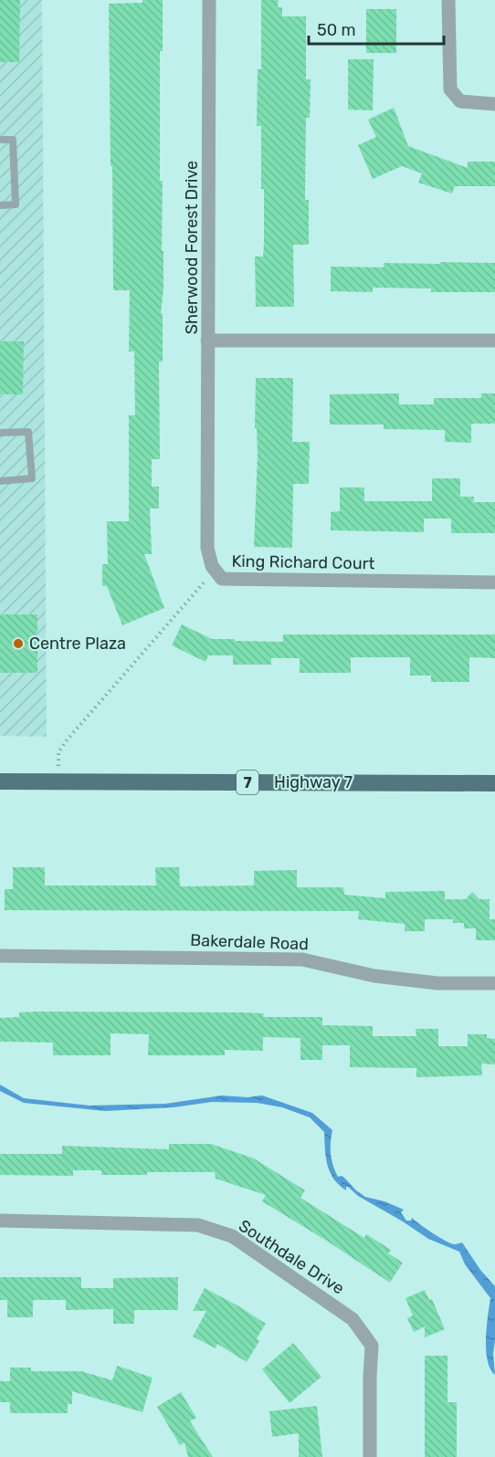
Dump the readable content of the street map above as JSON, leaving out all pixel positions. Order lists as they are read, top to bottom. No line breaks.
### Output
{"streets":{"main road":["7","Highway 7"],"street":["Sherwood Forest Drive","King Richard Court","Bakerdale Road","Southdale Drive"]},"crossings":[["Sherwood Forest Drive","King Richard Court"]],"places":["Centre Plaza"],"scale_bar":"50 m"}
